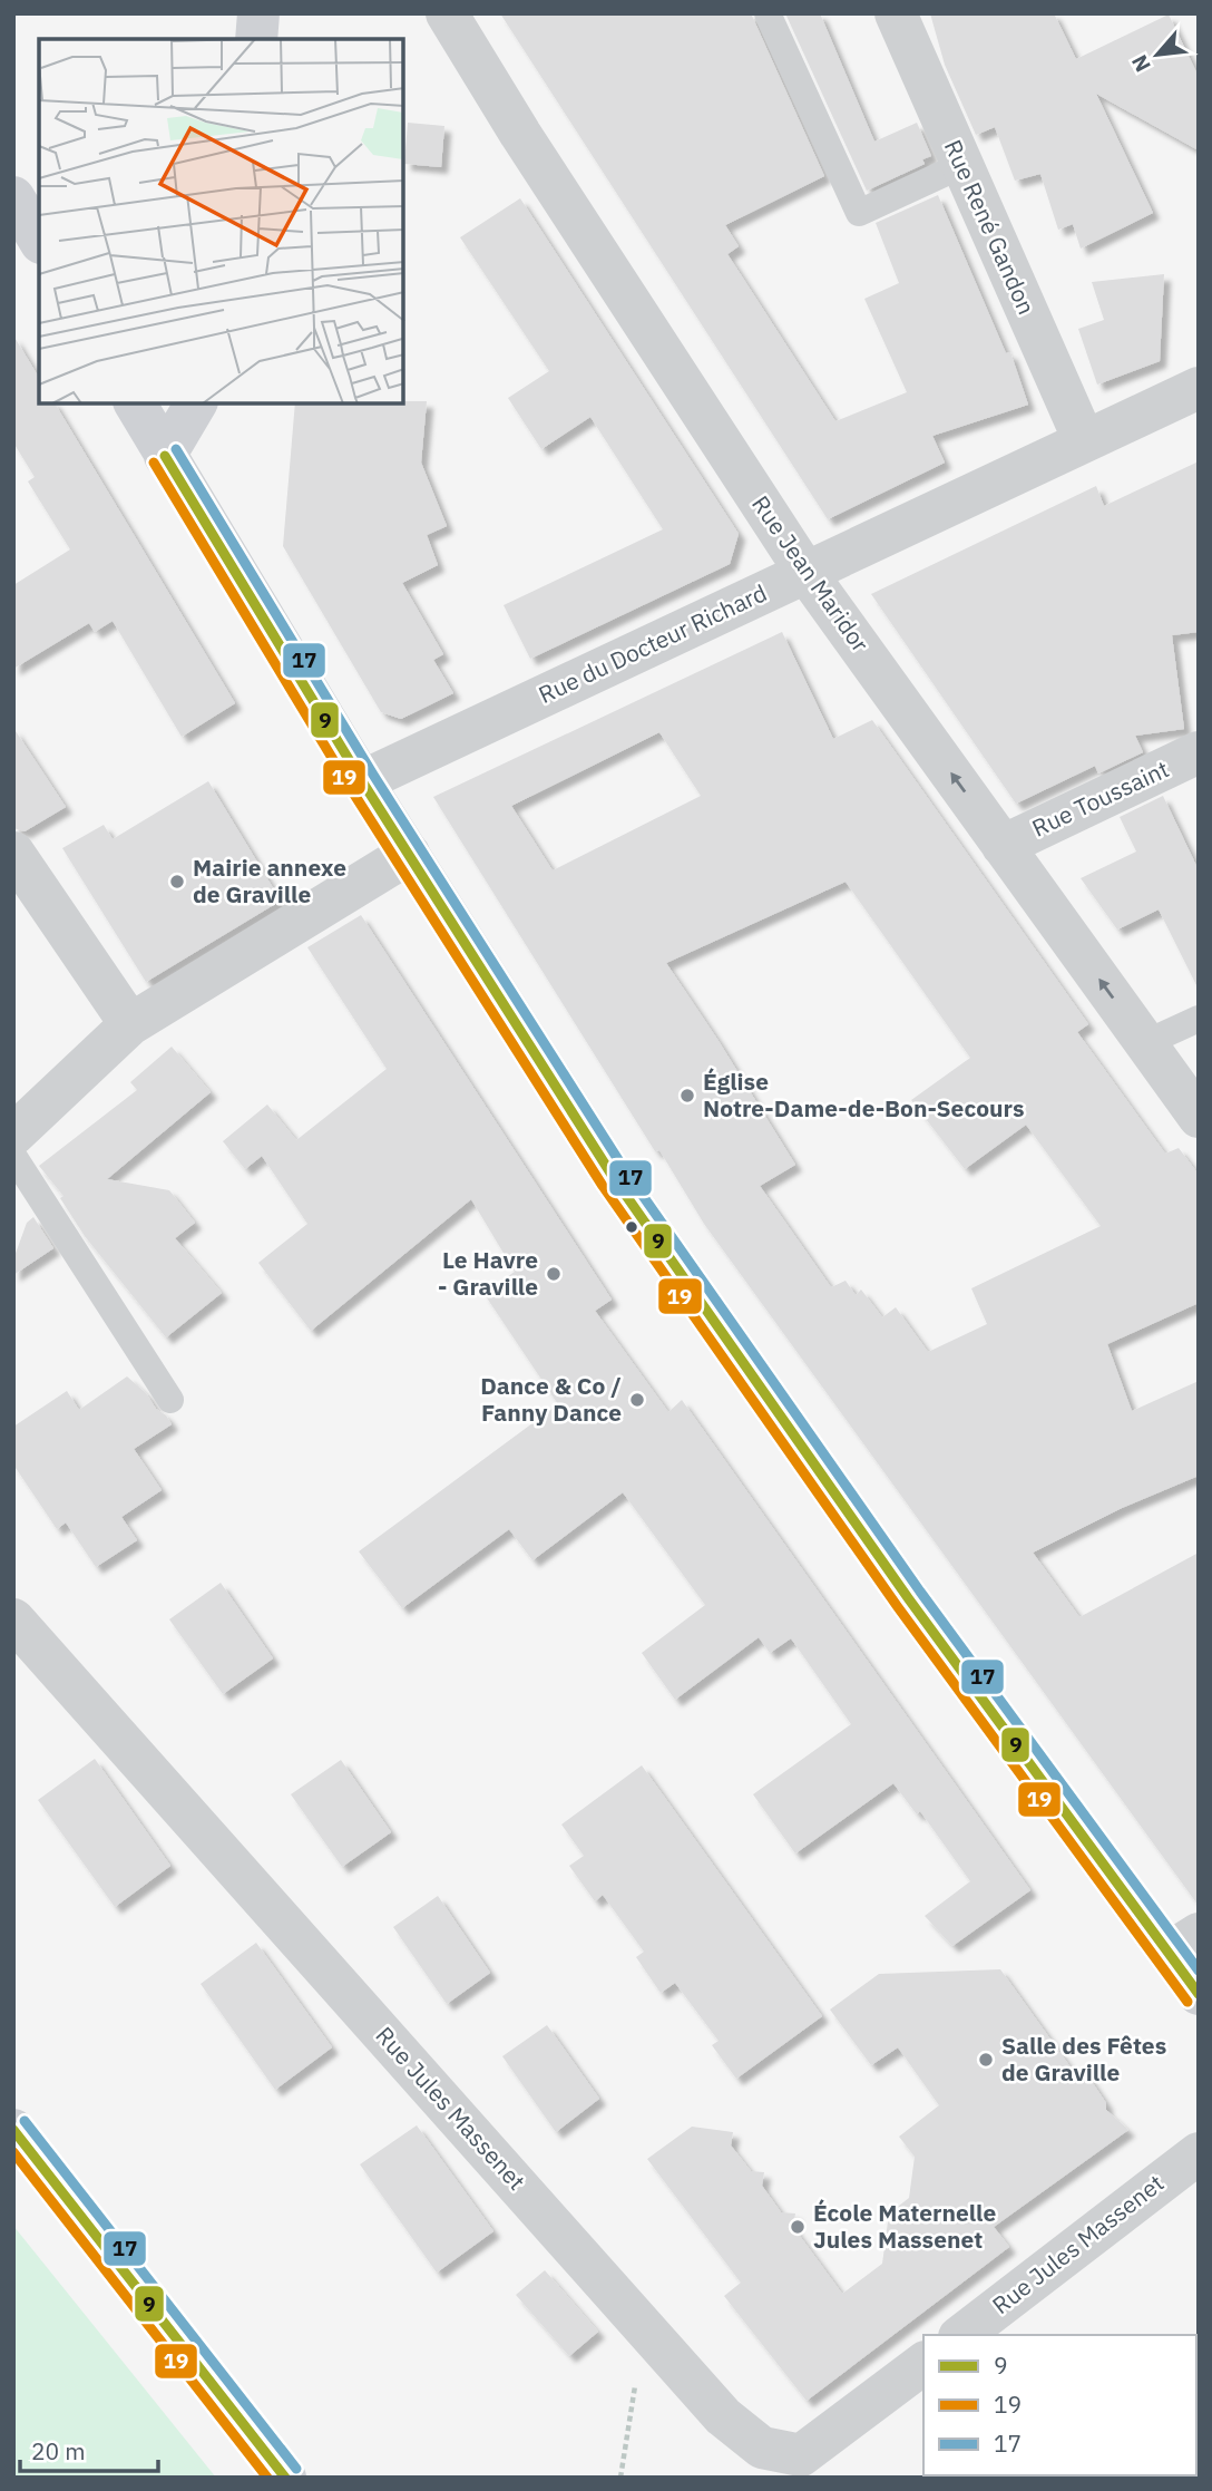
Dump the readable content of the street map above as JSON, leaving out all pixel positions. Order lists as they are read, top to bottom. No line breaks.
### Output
{"streets":{"street":["Rue René Gandon","Rue Jean Maridor","Rue du Docteur Richard","Rue Toussaint","Rue Jules Massenet"]},"crossings":[["Rue René Gandon","Rue du Docteur Richard"],["Rue Jean Maridor","Rue du Docteur Richard"],["Rue Jean Maridor","Rue Toussaint"]],"one_way":["Rue Jean Maridor"],"places":["Mairie annexe de Graville","Église Notre-Dame-de-Bon-Secours","Le Havre - Graville","Dance & Co / Fanny Dance","Salle des Fêtes de Graville","École Maternelle Jules Massenet"],"lines":["transit line 17","transit line 9","transit line 19"],"legend":["9","19","17"],"scale_bar":"20 m","north":"bottom left"}
